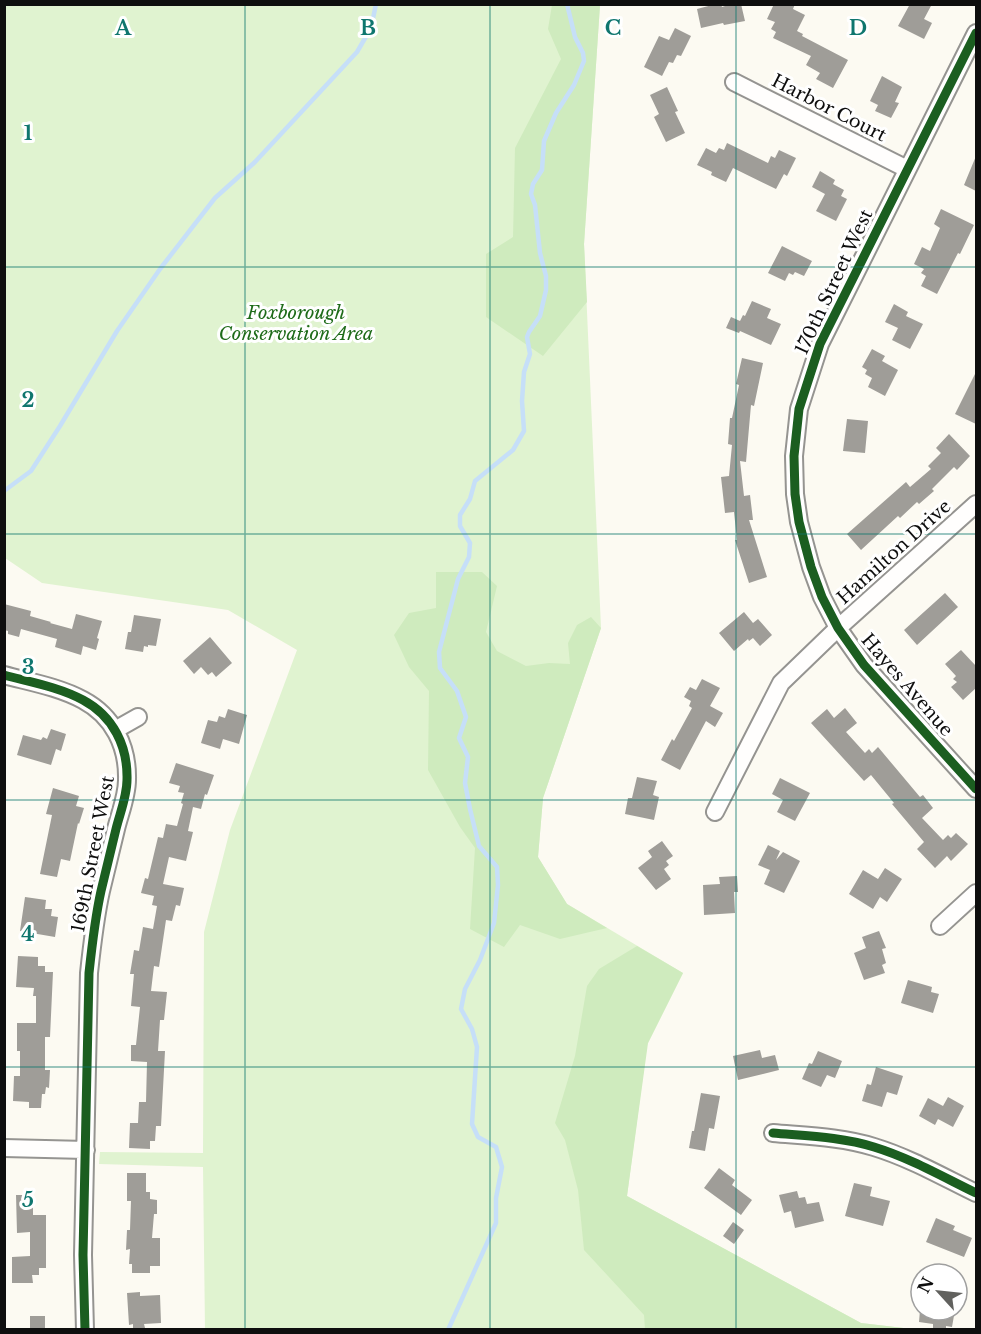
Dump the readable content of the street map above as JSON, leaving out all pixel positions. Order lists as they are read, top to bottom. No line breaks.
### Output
{"streets":{"street":["Harbor Court","170th Street West","Hamilton Drive","Hayes Avenue","169th Street West"]},"crossings":[["Harbor Court","170th Street West"],["170th Street West","Hamilton Drive"],["170th Street West","Hayes Avenue"],["Hamilton Drive","Hayes Avenue"]],"parks":["Foxborough Conservation Area"],"north":"top left","grid":{"columns":["A","B","C","D"],"rows":["1","2","3","4","5"]}}
